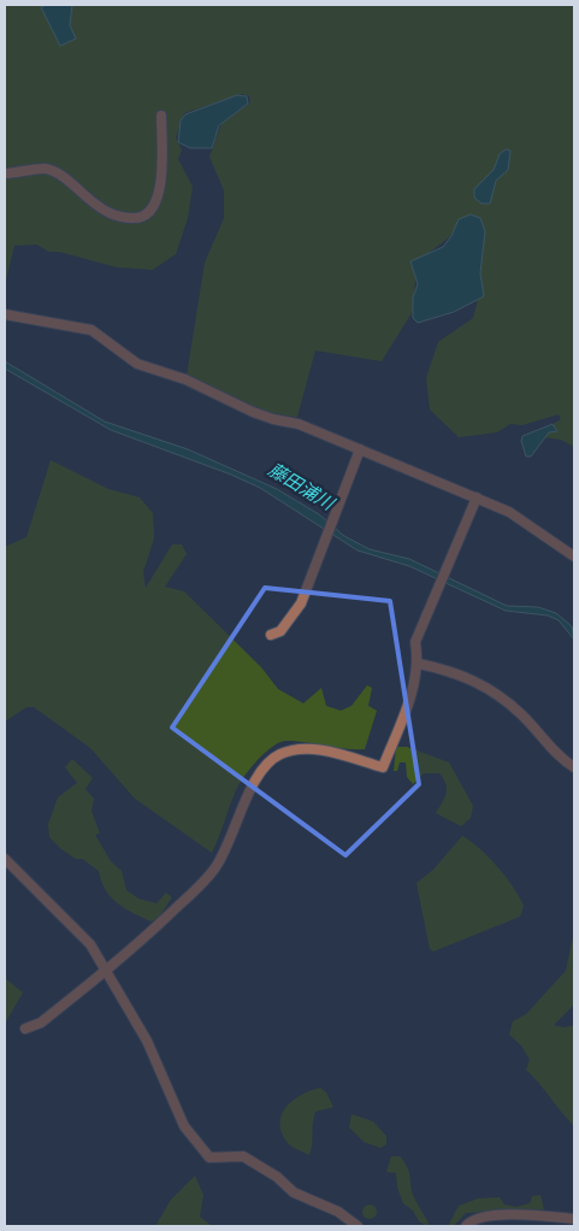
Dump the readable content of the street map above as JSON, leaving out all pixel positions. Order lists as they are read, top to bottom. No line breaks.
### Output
{"water":["藤田浦川"]}
